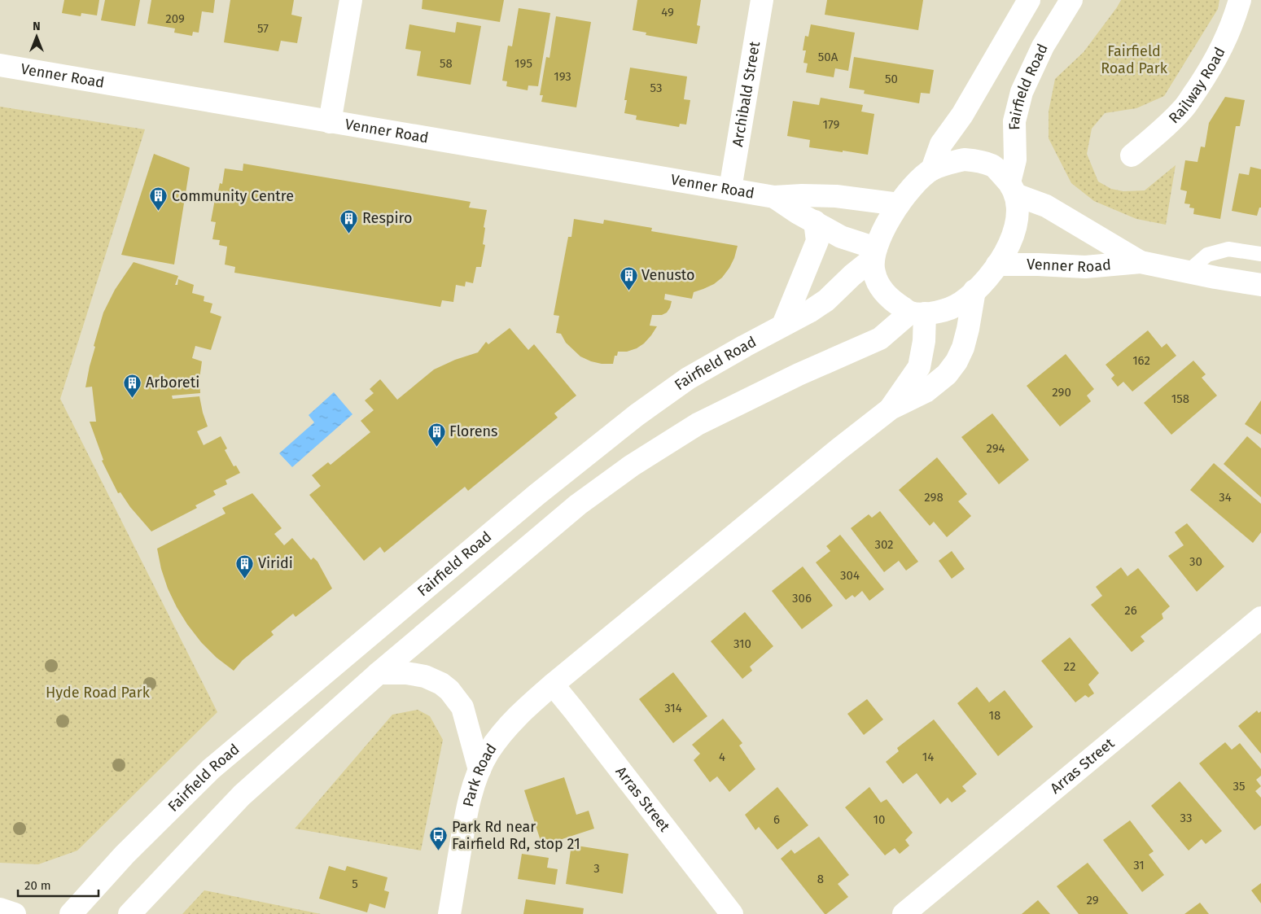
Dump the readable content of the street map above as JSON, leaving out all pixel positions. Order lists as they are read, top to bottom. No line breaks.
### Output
{"streets":{"street":["Venner Road","Railway Road","Fairfield Road","Archibald Street","Arras Street","Park Road"]},"crossings":[["Venner Road","Fairfield Road"],["Venner Road","Archibald Street"],["Arras Street","Park Road"]],"parks":["Fairfield Road Park","Hyde Road Park"],"places":{"building":["Community Centre","Respiro","Venusto","Arboreti","Florens","Viridi"],"bus stop":["Park Rd near Fairfield Rd, stop 21"]},"house_numbers":["49","209","57","50A","58","195","193","50","53","179","162","290","158","294","298","34","302","30","304","306","26","310","22","314","18","4","14","35","33","6","10","31","3","8","5","29"],"scale_bar":"20 m","north":"top"}
